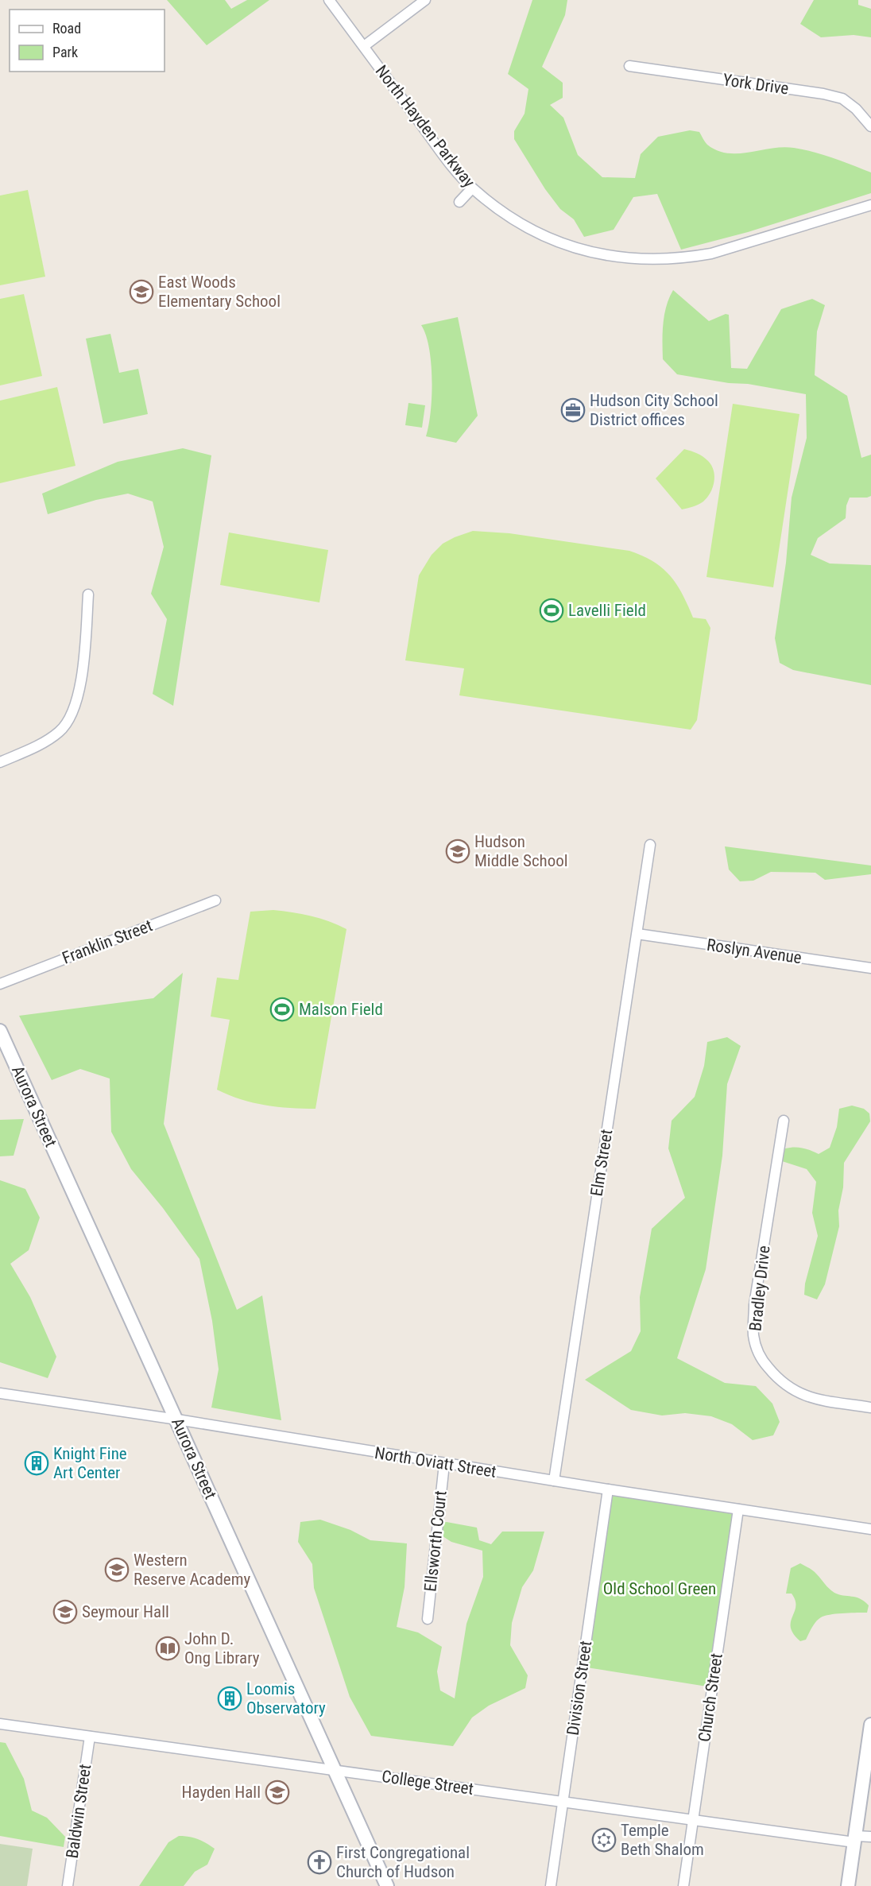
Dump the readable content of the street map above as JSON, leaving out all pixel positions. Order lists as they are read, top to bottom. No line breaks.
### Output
{"streets":{"street":["York Drive","North Hayden Parkway","Franklin Street","Roslyn Avenue","Aurora Street","Elm Street","Bradley Drive","North Oviatt Street","Ellsworth Court","Division Street","Church Street","College Street","Baldwin Street"]},"crossings":[["Roslyn Avenue","Elm Street"],["Aurora Street","North Oviatt Street"],["Aurora Street","College Street"],["Elm Street","North Oviatt Street"],["North Oviatt Street","Ellsworth Court"],["North Oviatt Street","Division Street"],["North Oviatt Street","Church Street"],["Division Street","College Street"],["Church Street","College Street"],["College Street","Baldwin Street"]],"parks":["Old School Green"],"places":{"school or university":["East Woods Elementary School","Hudson Middle School","Western Reserve Academy","Seymour Hall","Hayden Hall"],"office":["Hudson City School District offices"],"sports":["Lavelli Field","Malson Field"],"building":["Knight Fine Art Center","Loomis Observatory"],"library":["John D. Ong Library"],"synagogue":["Temple Beth Shalom"],"church":["First Congregational Church of Hudson"]},"legend":["Road","Park"]}
